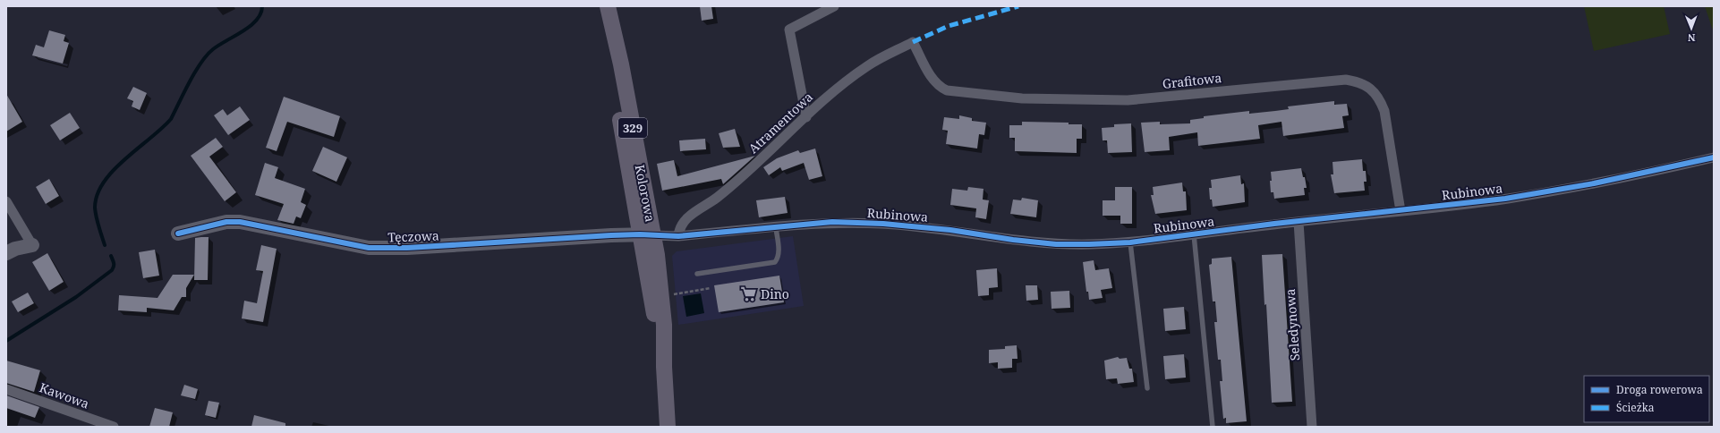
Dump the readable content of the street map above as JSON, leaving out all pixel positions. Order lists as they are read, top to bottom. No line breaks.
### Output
{"streets":{"main road":["329","Kolorowa"],"street":["Grafitowa","Atramentowa","Rubinowa","Tęczowa","Seledynowa","Kawowa"]},"crossings":[["Grafitowa","Atramentowa"],["Grafitowa","Rubinowa"],["Atramentowa","Rubinowa"],["Rubinowa","Kolorowa"],["Rubinowa","Tęczowa"],["Rubinowa","Seledynowa"],["Kolorowa","Tęczowa"]],"places":{"supermarket":["Dino"]},"legend":["Droga rowerowa","Ścieżka"],"north":"bottom"}
